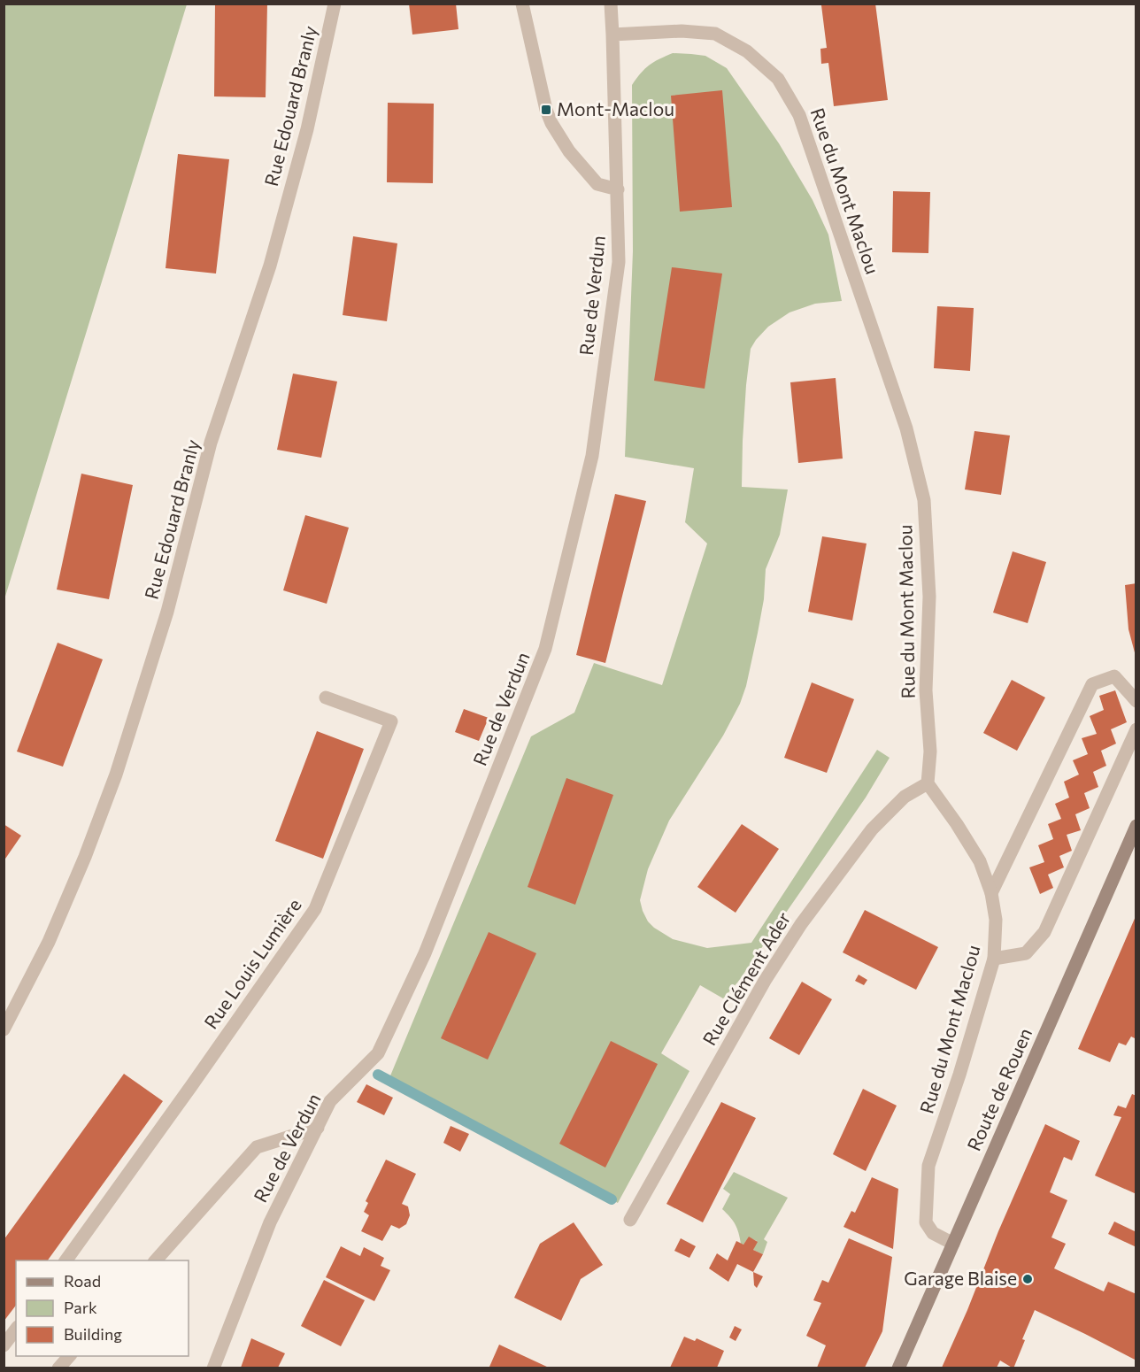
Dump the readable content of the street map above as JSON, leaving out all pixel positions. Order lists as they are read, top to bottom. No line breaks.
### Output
{"streets":{"street":["Rue Edouard Branly","Rue du Mont Maclou","Rue de Verdun","Rue Louis Lumière","Rue Clément Ader","Route de Rouen"]},"crossings":[["Rue du Mont Maclou","Rue de Verdun"],["Rue du Mont Maclou","Rue Clément Ader"],["Rue du Mont Maclou","Route de Rouen"]],"places":{"transit":["Mont-Maclou"],"other":["Garage Blaise"]},"legend":["Road","Park","Building"]}
